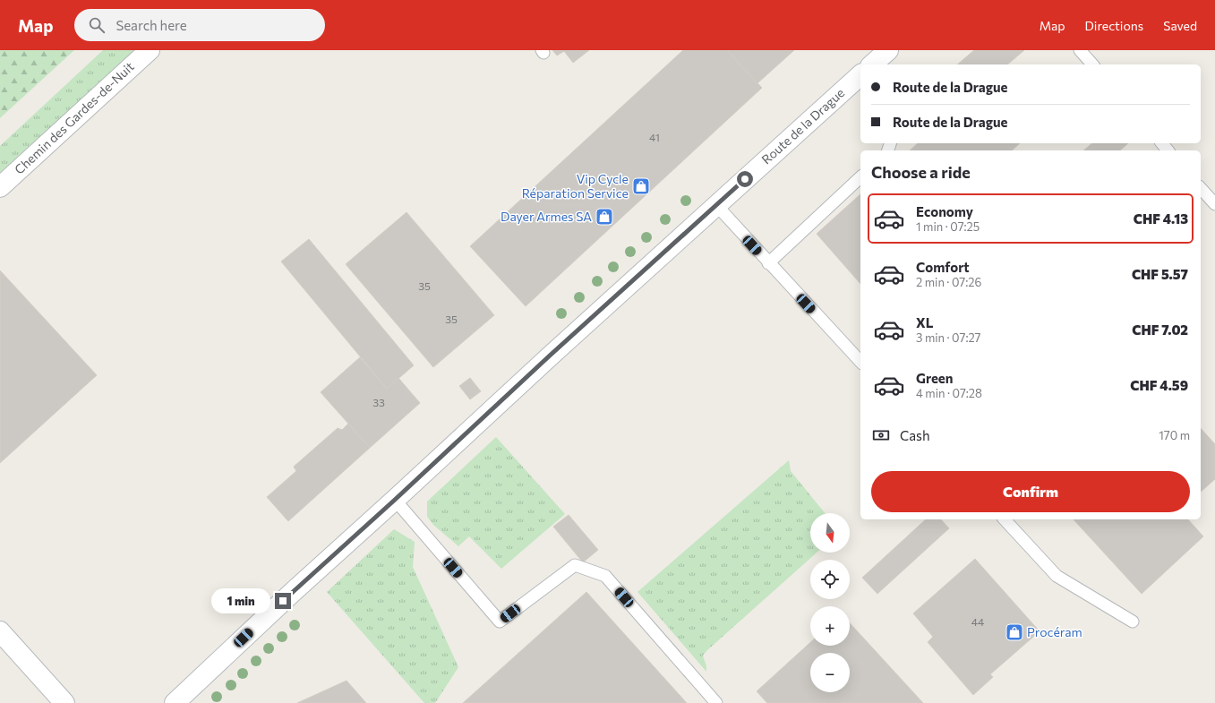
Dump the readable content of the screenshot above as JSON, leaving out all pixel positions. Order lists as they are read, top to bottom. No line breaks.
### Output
{"streets":{"street":["Chemin des Gardes-de-Nuit","Route de la Drague"]},"places":{"shop":["Vip Cycle Réparation Service","Dayer Armes SA","Procéram"]},"house_numbers":["41","35","35","33","44"],"north":"bottom","page":{"header":"Map","search":"Search here","nav":["Map","Directions","Saved"],"banner":["Route de la Drague","Route de la Drague"],"heading":"Choose a ride","list":[{"name":"Economy","note":"1 min · 07:25","value":"CHF 4.13"},{"name":"Comfort","note":"2 min · 07:26","value":"CHF 5.57"},{"name":"XL","note":"3 min · 07:27","value":"CHF 7.02"},{"name":"Green","note":"4 min · 07:28","value":"CHF 4.59"}],"pay":["Cash","170 m"],"buttons":"Confirm","map_buttons":["+","−"],"bubble":"1 min"}}
